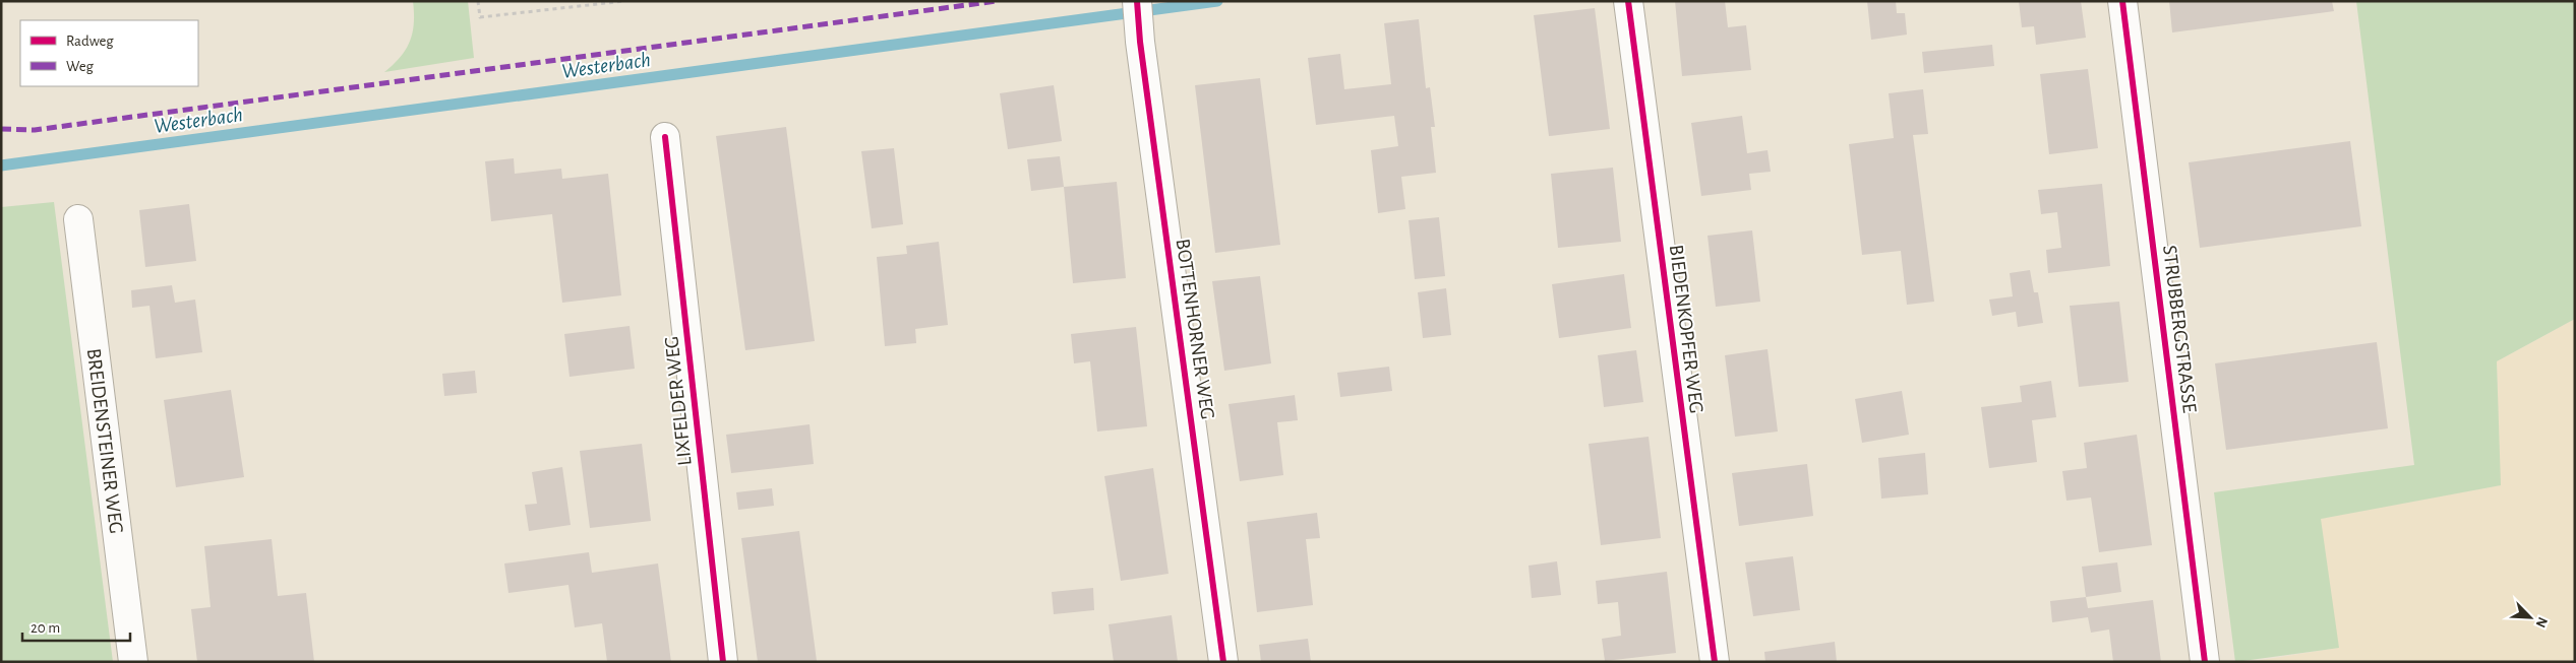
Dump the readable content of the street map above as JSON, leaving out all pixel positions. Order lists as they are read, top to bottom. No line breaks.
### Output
{"streets":{"street":["BOTTENHORNER WEG","BIEDENKOPFER WEG","STRUBBERGSTRASSE","LIXFELDER WEG","BREIDENSTEINER WEG"]},"water":["Westerbach"],"legend":["Radweg","Weg"],"scale_bar":"20 m","north":"bottom right"}
